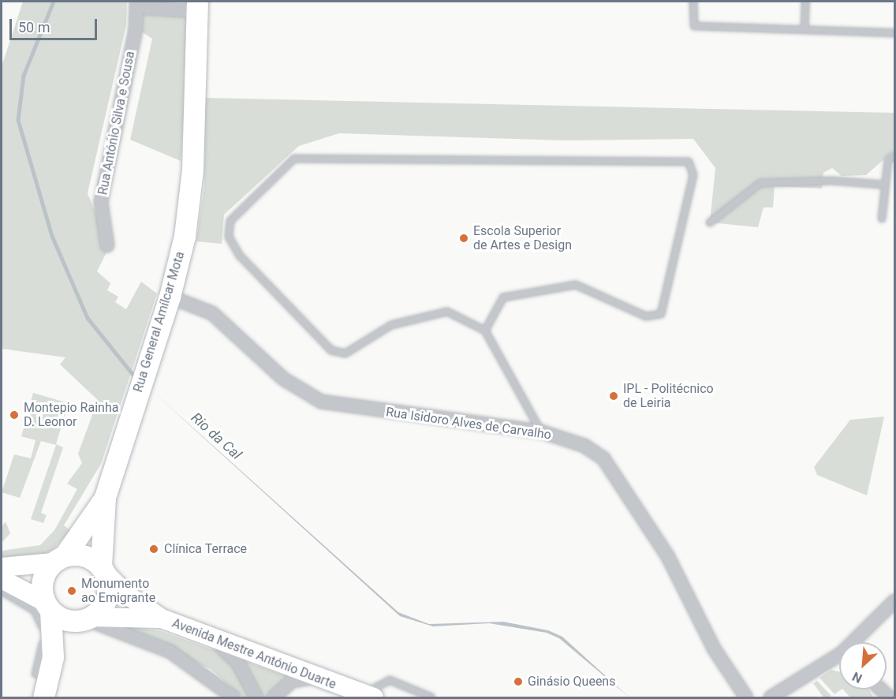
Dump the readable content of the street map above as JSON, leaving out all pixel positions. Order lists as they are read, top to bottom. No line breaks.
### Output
{"streets":{"main road":["Rua General Amílcar Mota","Avenida Mestre António Duarte"],"street":["Rua António Silva e Sousa","Rua Isidoro Alves de Carvalho"]},"crossings":[["Rua General Amílcar Mota","Rua Isidoro Alves de Carvalho"]],"water":["Rio da Cal"],"places":["Escola Superior de Artes e Design","IPL - Politécnico de Leiria","Montepio Rainha D. Leonor","Clínica Terrace","Monumento ao Emigrante","Ginásio Queens"],"scale_bar":"50 m","north":"bottom left"}
